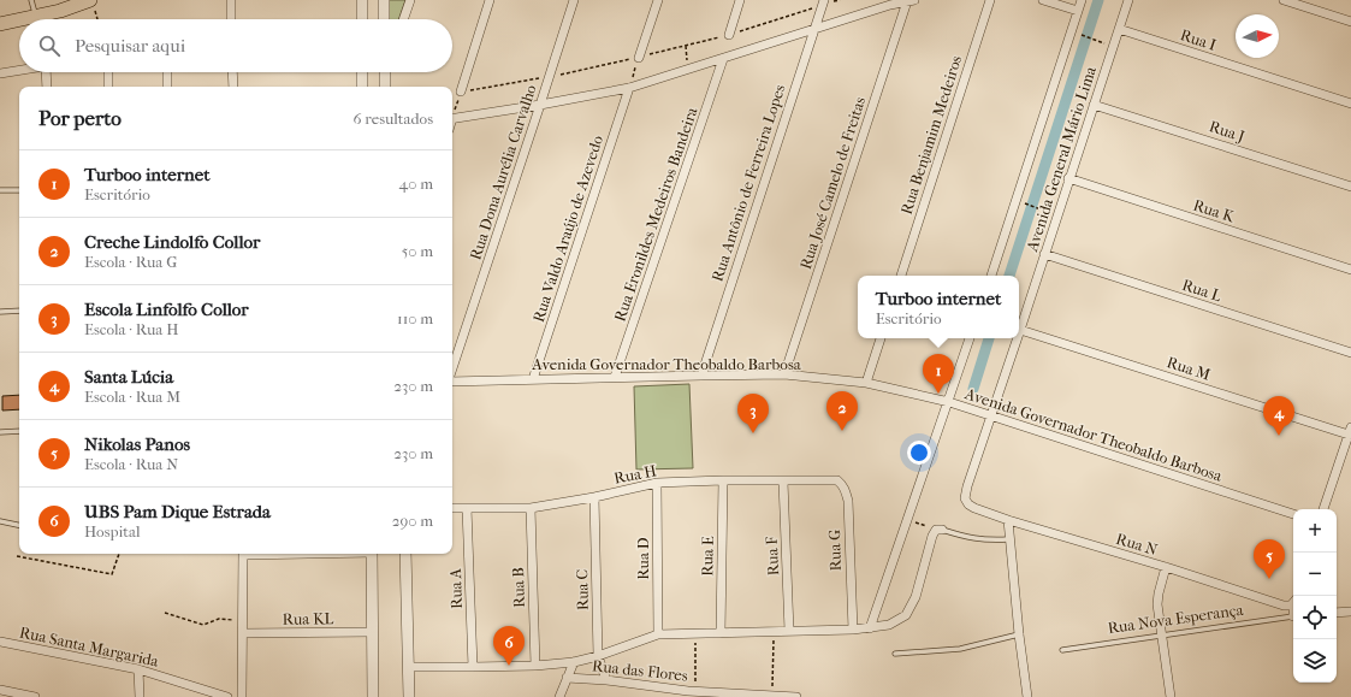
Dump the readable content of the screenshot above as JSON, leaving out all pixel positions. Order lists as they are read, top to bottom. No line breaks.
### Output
{"streets":{"street":["Rua I","Rua J","Rua Benjamim Medeiros","Avenida General Mário Lima","Rua Dona Aurélia Carvalho","Rua Antônio de Ferreira Lopes","Rua José Camelo de Freitas","Rua K","Rua Eronildes Medeiros Bandeira","Rua Valdo Araújo de Azevedo","Rua L","Avenida Governador Theobaldo Barbosa","Rua M","Rua H","Rua N","Rua G","Rua E","Rua F","Rua D","Rua B","Rua A","Rua C","Rua KL","Rua Santa Margarida","Rua das Flores"],"lane":["Rua Nova Esperança"]},"crossings":[["Rua I","Avenida General Mário Lima"],["Rua J","Avenida General Mário Lima"],["Avenida General Mário Lima","Rua K"],["Avenida General Mário Lima","Rua L"],["Avenida General Mário Lima","Avenida Governador Theobaldo Barbosa"],["Avenida General Mário Lima","Rua M"],["Avenida General Mário Lima","Rua N"],["Rua Antônio de Ferreira Lopes","Avenida Governador Theobaldo Barbosa"],["Rua José Camelo de Freitas","Avenida Governador Theobaldo Barbosa"],["Rua Eronildes Medeiros Bandeira","Avenida Governador Theobaldo Barbosa"],["Rua Valdo Araújo de Azevedo","Avenida Governador Theobaldo Barbosa"],["Rua H","Rua G"],["Rua H","Rua E"],["Rua H","Rua F"],["Rua H","Rua D"],["Rua H","Rua B"],["Rua H","Rua A"],["Rua H","Rua C"],["Rua C","Rua das Flores"]],"north":"right","page":{"search":"Pesquisar aqui","heading":["Por perto","6 resultados"],"list":[{"mark":"1","name":"Turboo internet","note":"Escritório","value":"40 m"},{"mark":"2","name":"Creche Lindolfo Collor","note":"Escola · Rua G","value":"50 m"},{"mark":"3","name":"Escola Linfolfo Collor","note":"Escola · Rua H","value":"110 m"},{"mark":"4","name":"Santa Lúcia","note":"Escola · Rua M","value":"230 m"},{"mark":"5","name":"Nikolas Panos","note":"Escola · Rua N","value":"230 m"},{"mark":"6","name":"UBS Pam Dique Estrada","note":"Hospital","value":"290 m"}],"popup":["Turboo internet","Escritório"],"pins":["1","2","3","4","5","6"],"map_buttons":["+","−"]}}
